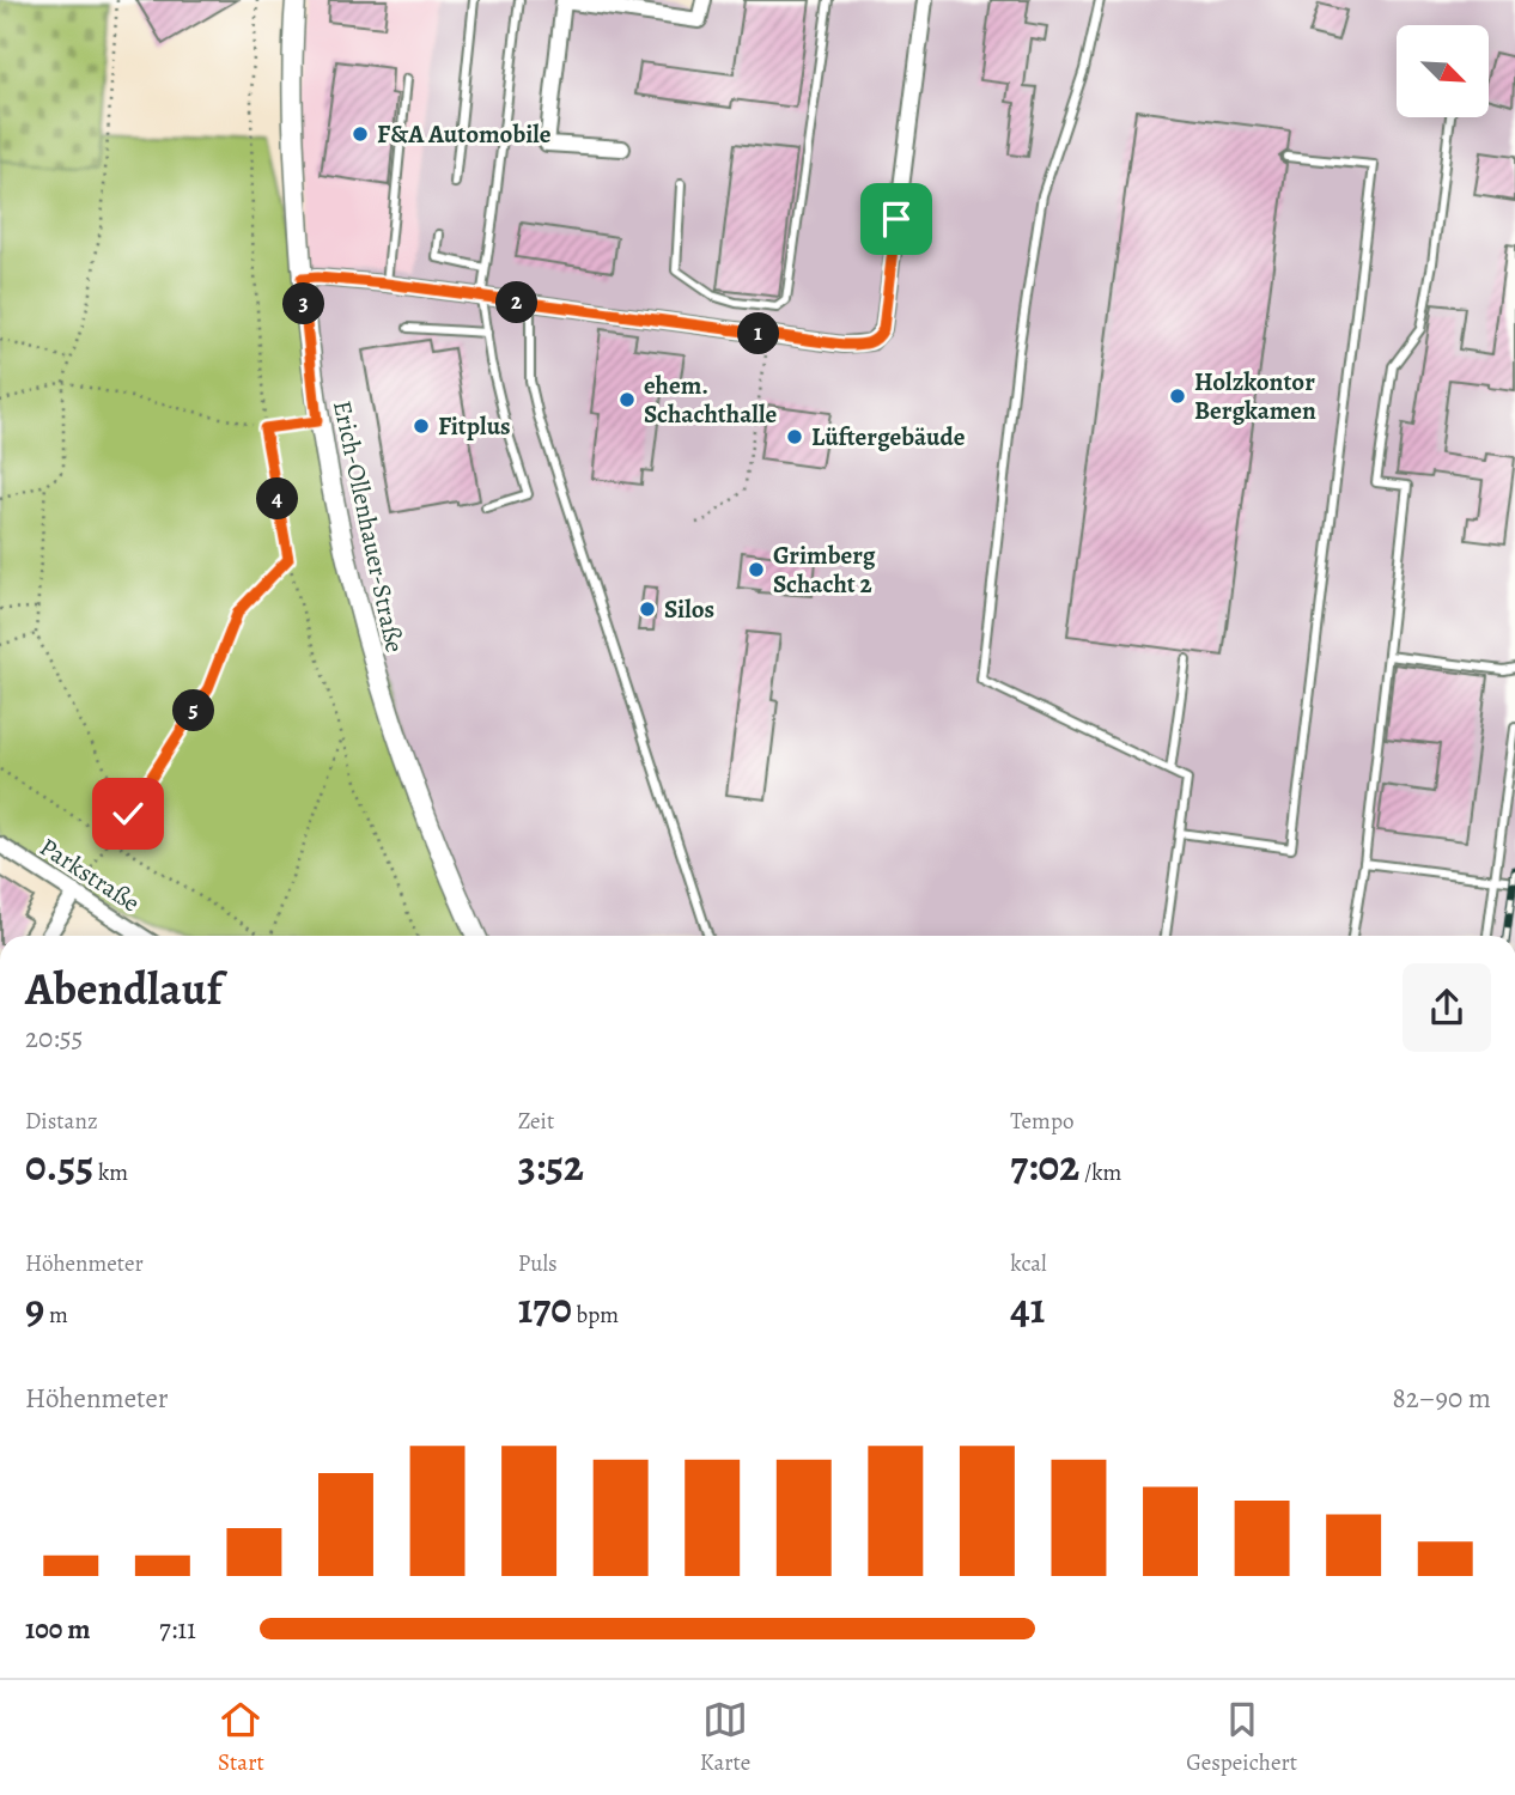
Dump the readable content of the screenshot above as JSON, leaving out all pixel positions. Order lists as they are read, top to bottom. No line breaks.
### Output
{"streets":{"street":["Erich-Ollenhauer-Straße","Parkstraße"]},"places":["F&A Automobile","Holzkontor Bergkamen","ehem. Schachthalle","Fitplus","Lüftergebäude","Grimberg Schacht 2","Silos"],"north":"bottom right","page":{"pins":["2","3","1","4","5"],"heading":["Abendlauf","20:55"],"stats":[["Distanz","0.55 km"],["Zeit","3:52"],["Tempo","7:02 /km"],["Höhenmeter","9 m"],["Puls","170 bpm"],["kcal","41"]],"chart":["Höhenmeter","82–90 m"],"list":[{"name":"100 m","note":"7:11"}],"tabs":["Start","Karte","Gespeichert"]}}
